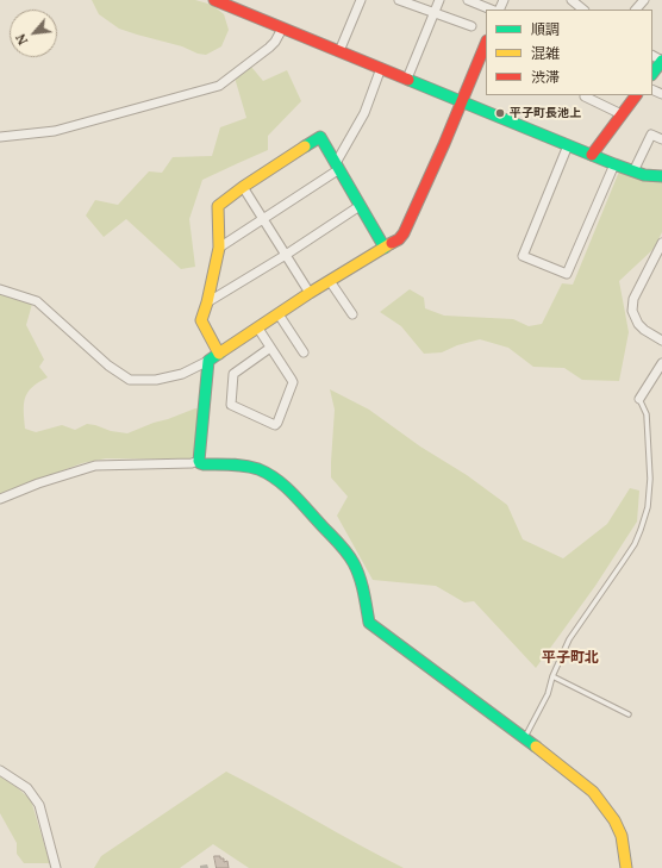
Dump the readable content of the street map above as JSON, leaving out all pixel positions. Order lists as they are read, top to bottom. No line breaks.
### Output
{"districts":["平子町北"],"places":["平子町長池上"],"legend":["順調","混雑","渋滞"],"north":"bottom left"}
